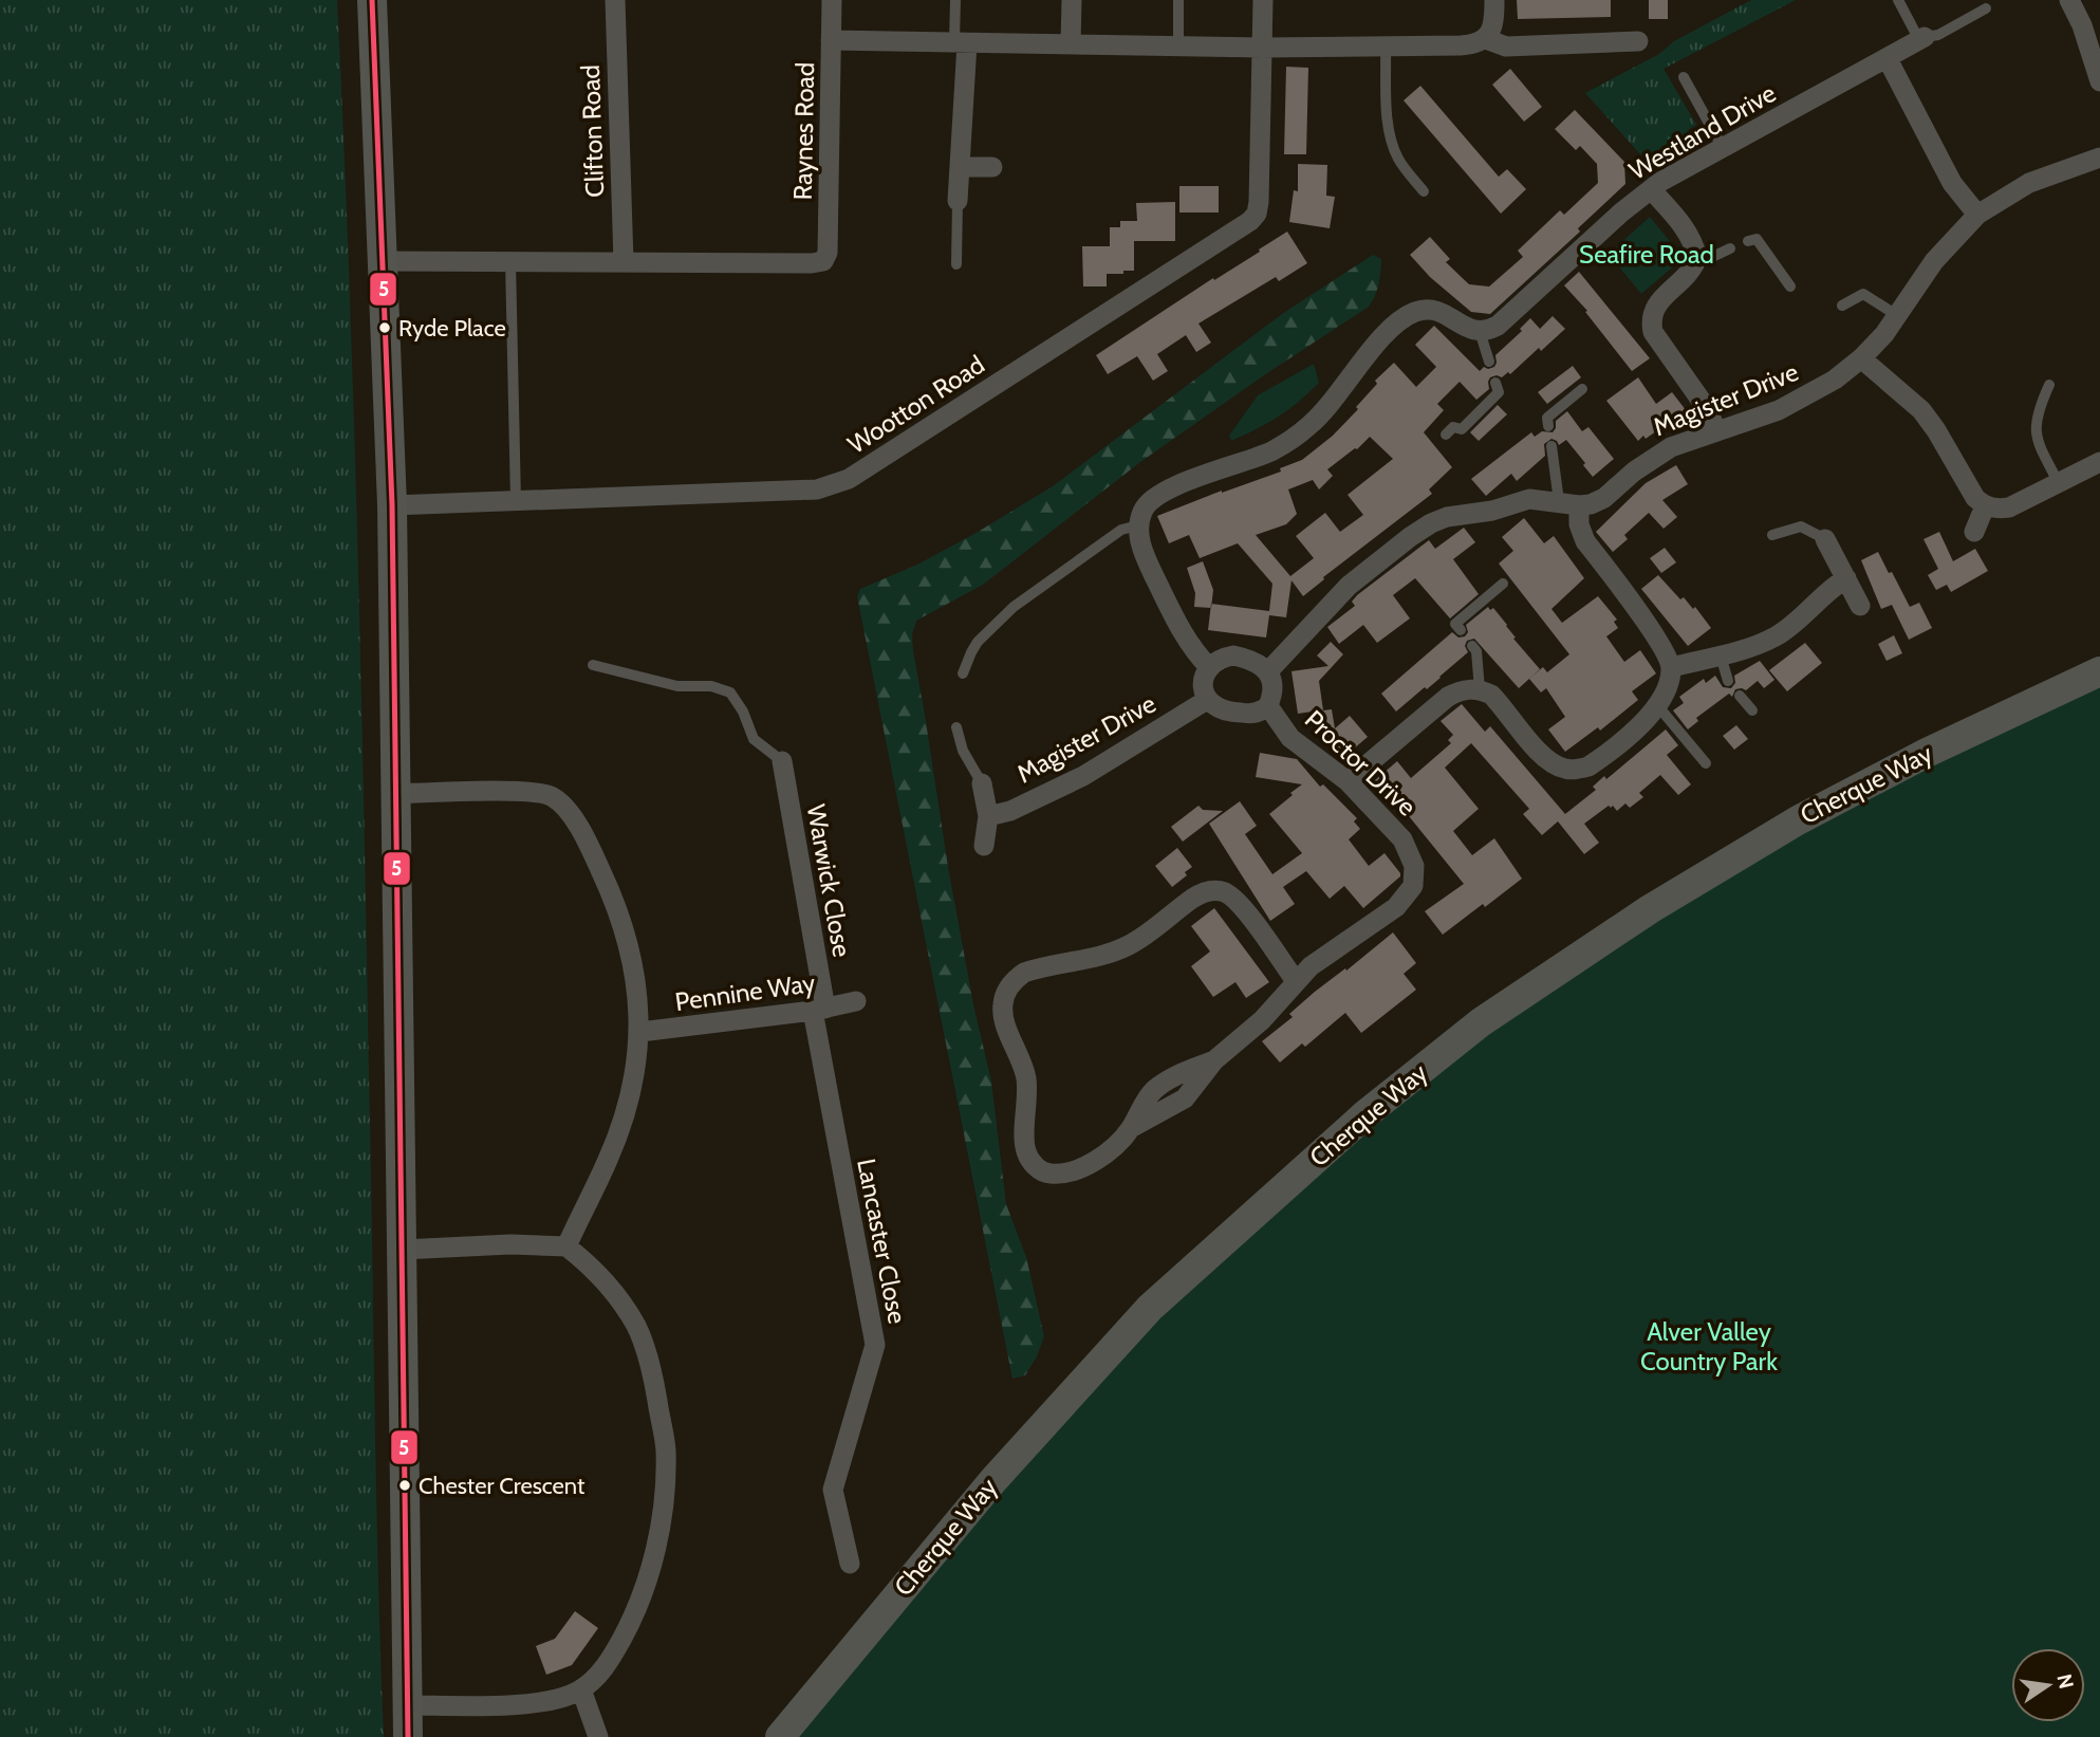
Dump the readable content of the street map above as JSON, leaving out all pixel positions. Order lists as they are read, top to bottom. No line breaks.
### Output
{"streets":{"main road":["Cherque Way"],"street":["Clifton Road","Raynes Road","Westland Drive","Magister Drive","Wootton Road","Proctor Drive","Warwick Close","Pennine Way","Lancaster Close"]},"crossings":[["Clifton Road","Raynes Road"],["Magister Drive","Proctor Drive"],["Warwick Close","Pennine Way"],["Warwick Close","Lancaster Close"],["Pennine Way","Lancaster Close"]],"parks":["Seafire Road","Alver Valley Country Park"],"places":["Ryde Place","Chester Crescent"],"lines":["transit line 5"],"north":"right"}
